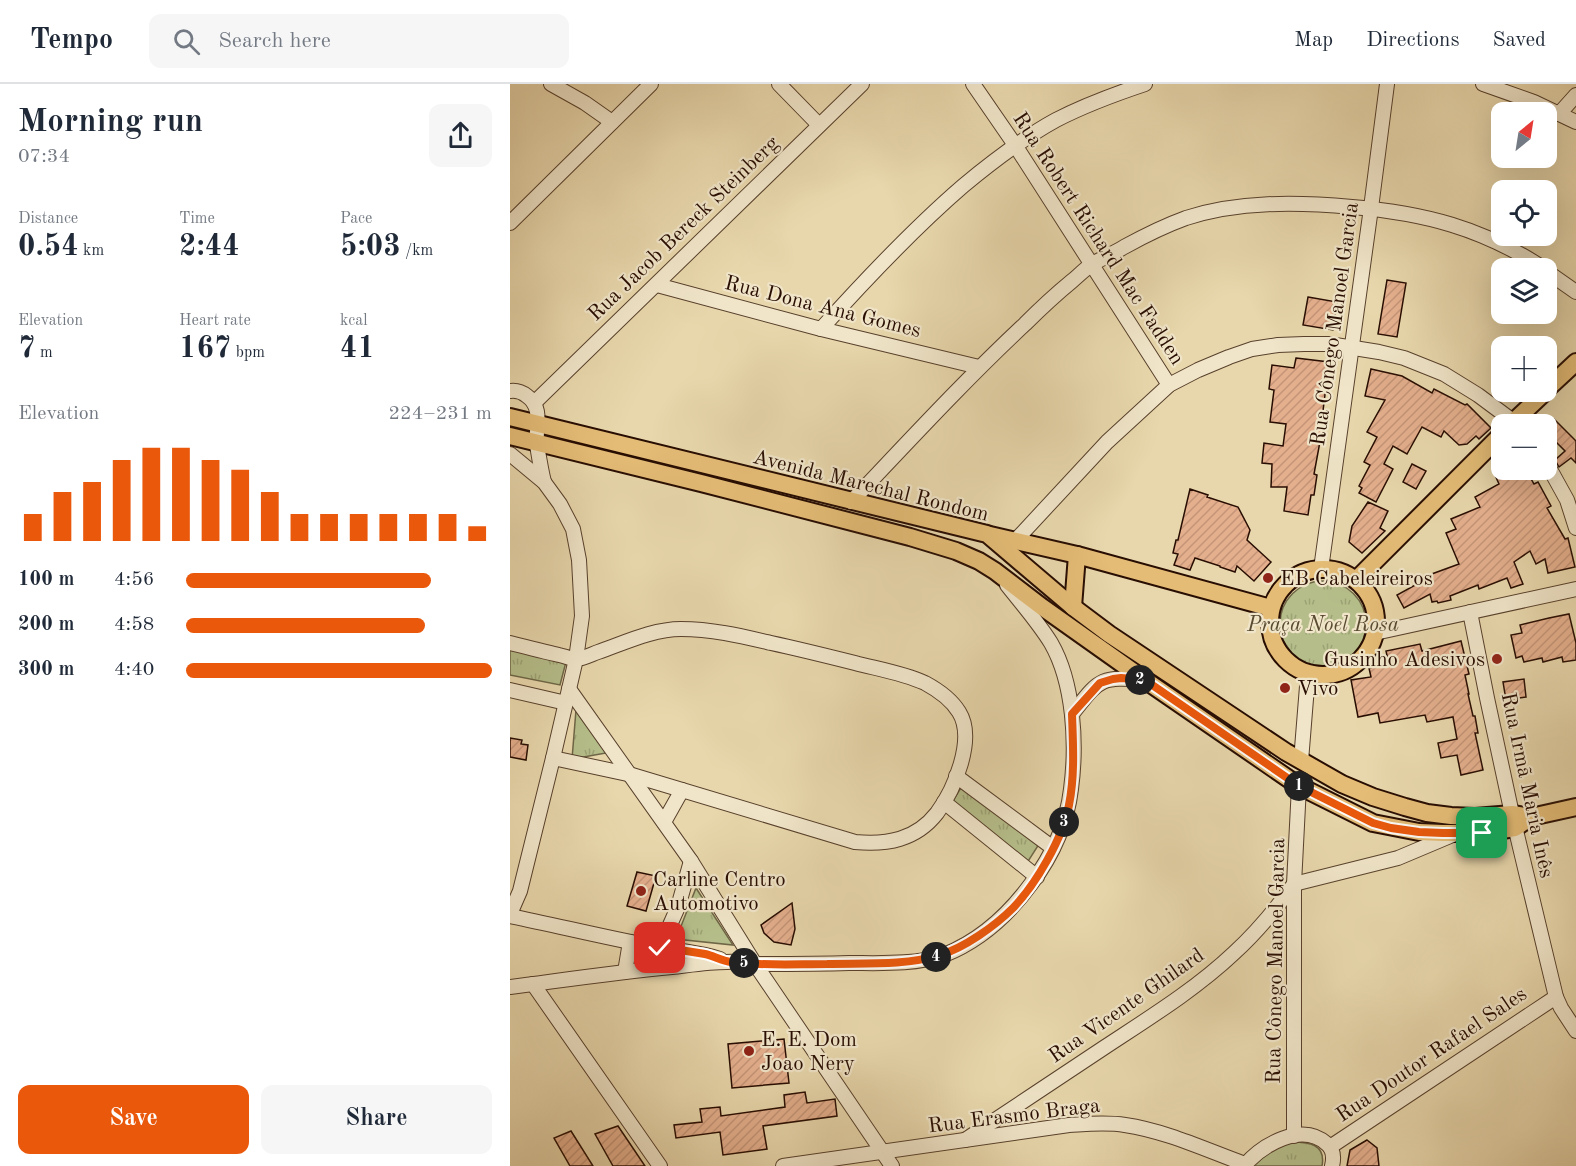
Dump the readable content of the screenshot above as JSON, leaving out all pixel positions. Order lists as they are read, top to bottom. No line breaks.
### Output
{"streets":{"main road":["Avenida Marechal Rondom"],"street":["Rua Jacob Bereck Steinberg","Rua Robert Richard Mac Fadden","Rua Dona Ana Gomes","Rua Cônego Manoel Garcia","Rua Irmã Maria Inês","Rua Vicente Ghilard","Rua Doutor Rafael Sales","Rua Erasmo Braga"]},"crossings":[["Rua Jacob Bereck Steinberg","Rua Dona Ana Gomes"],["Rua Cônego Manoel Garcia","Rua Vicente Ghilard"],["Avenida Marechal Rondom","Rua Irmã Maria Inês"],["Rua Irmã Maria Inês","Rua Doutor Rafael Sales"],["Rua Vicente Ghilard","Rua Erasmo Braga"]],"parks":["Praça Noel Rosa"],"places":["EB Cabeleireiros","Gusinho Adesivos","Vivo","Carline Centro Automotivo","E. E. Dom Joao Nery"],"north":"top right","page":{"header":"Tempo","search":"Search here","nav":["Map","Directions","Saved"],"heading":["Morning run","07:34"],"map_buttons":["+","−"],"stats":[["Distance","0.54 km"],["Time","2:44"],["Pace","5:03 /km"],["Elevation","7 m"],["Heart rate","167 bpm"],["kcal","41"]],"chart":["Elevation","224–231 m"],"list":[{"name":"100 m","note":"4:56"},{"name":"200 m","note":"4:58"},{"name":"300 m","note":"4:40"}],"pins":["2","1","3","4","5"],"buttons":["Save","Share"]}}
